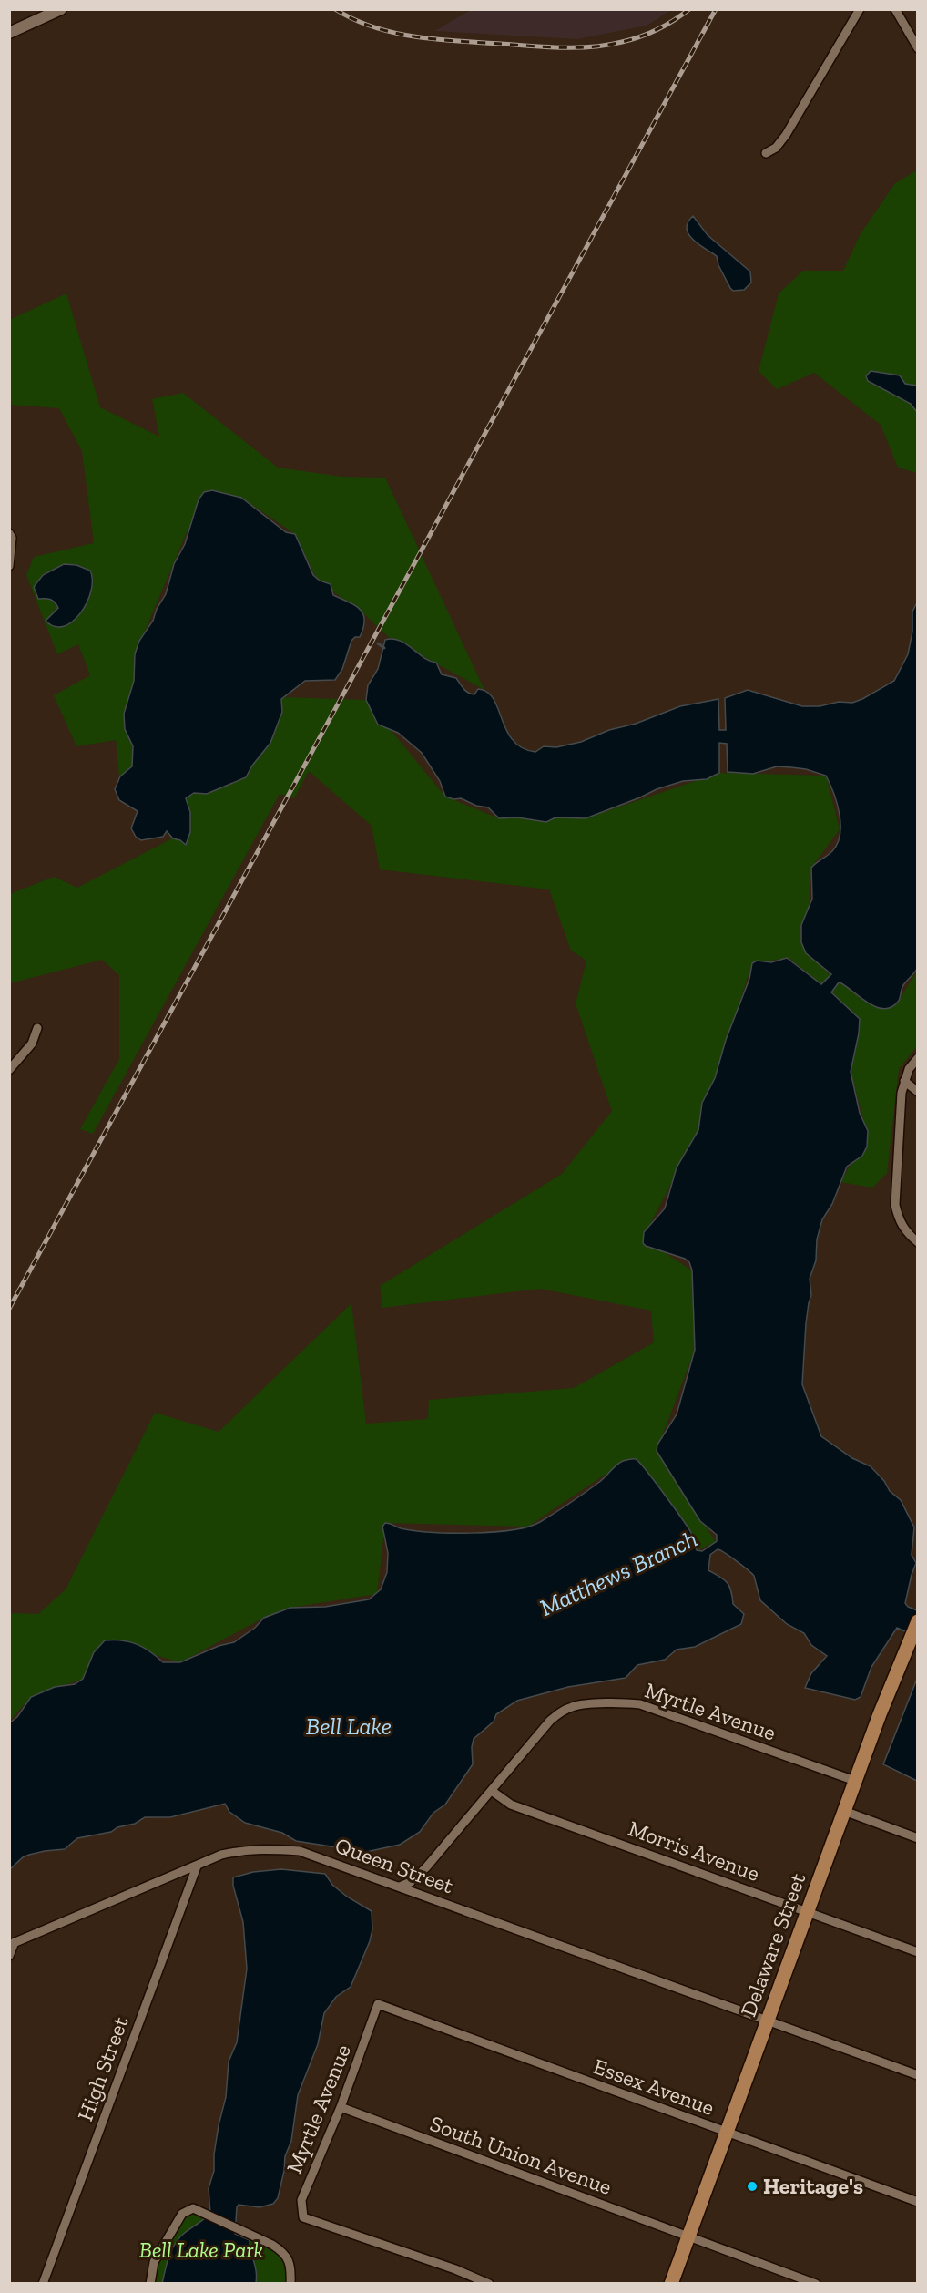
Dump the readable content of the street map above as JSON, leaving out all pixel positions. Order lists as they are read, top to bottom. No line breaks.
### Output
{"streets":{"main road":["Delaware Street"],"street":["Myrtle Avenue","Morris Avenue","Queen Street","High Street","Essex Avenue","South Union Avenue"]},"crossings":[["Myrtle Avenue","Morris Avenue"],["Myrtle Avenue","Queen Street"],["Myrtle Avenue","Delaware Street"],["Myrtle Avenue","Essex Avenue"],["Myrtle Avenue","South Union Avenue"],["Morris Avenue","Delaware Street"],["Queen Street","Delaware Street"],["Queen Street","High Street"],["Delaware Street","Essex Avenue"],["Delaware Street","South Union Avenue"]],"water":["Matthews Branch","Bell Lake"],"parks":["Bell Lake Park"],"places":["Heritage's"]}
